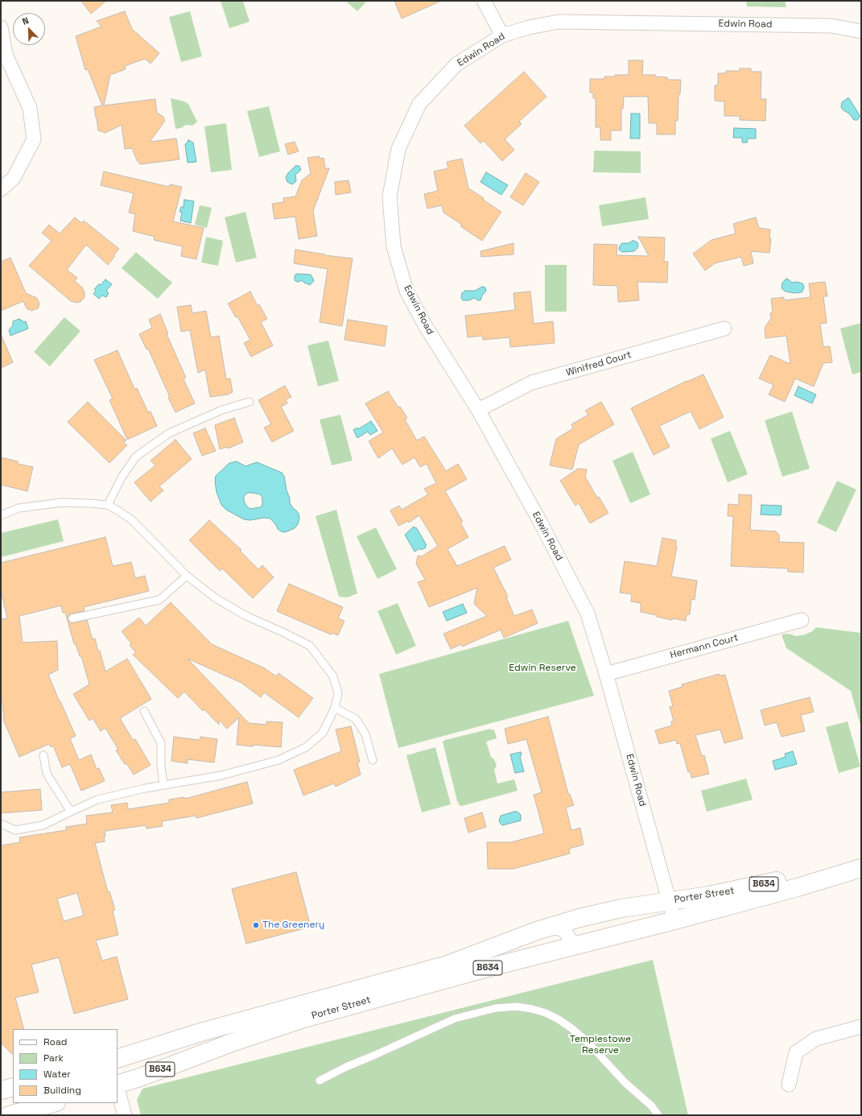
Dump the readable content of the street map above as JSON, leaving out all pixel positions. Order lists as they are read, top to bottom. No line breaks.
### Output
{"streets":{"main road":["B634","Porter Street"],"street":["Edwin Road","Winifred Court","Hermann Court"]},"crossings":[["Edwin Road","Winifred Court"],["Edwin Road","Hermann Court"],["Edwin Road","Porter Street"]],"parks":["Edwin Reserve","Templestowe Reserve"],"places":["The Greenery"],"legend":["Road","Park","Water","Building"],"north":"top left"}
